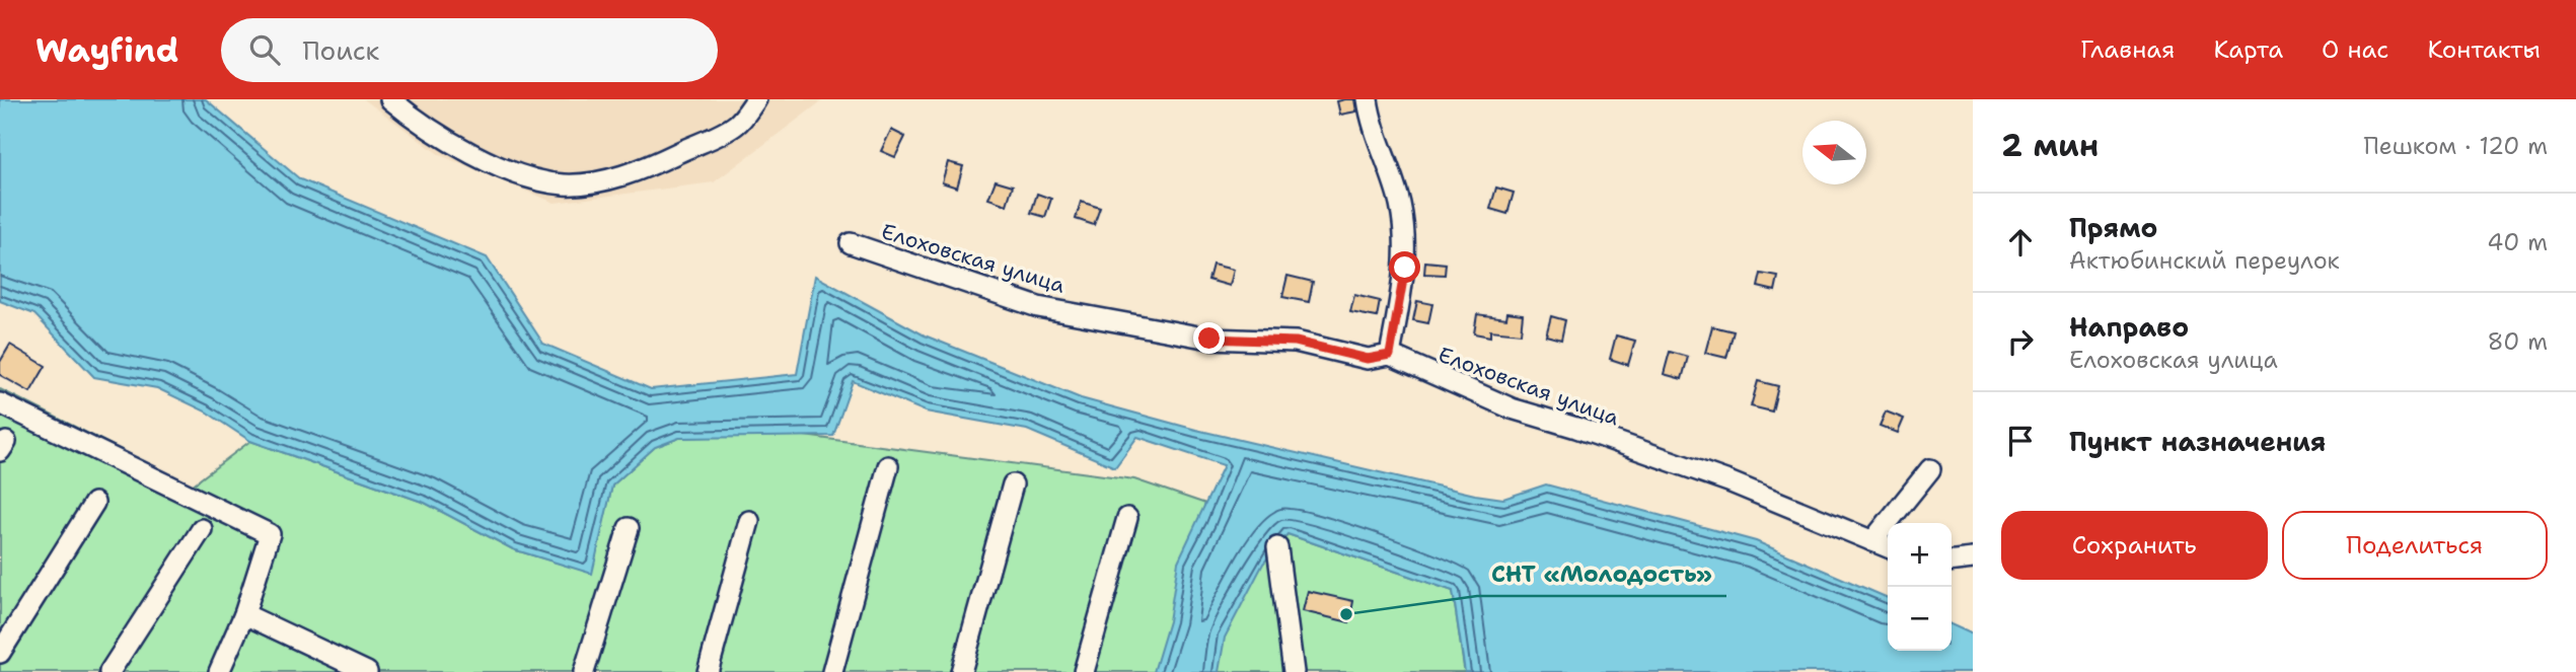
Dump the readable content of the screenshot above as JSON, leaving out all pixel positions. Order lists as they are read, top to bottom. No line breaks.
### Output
{"streets":{"street":["Елоховская улица"]},"places":["СНТ «Молодость»"],"north":"left","page":{"header":"Wayfind","search":"Поиск","nav":["Главная","Карта","О нас","Контакты"],"heading":["2 мин","Пешком · 120 m"],"list":[["Прямо","Актюбинский переулок","40 m"],["Направо","Елоховская улица","80 m"],"Пункт назначения"],"buttons":["Сохранить","Поделиться"],"map_buttons":["+","−"]}}
